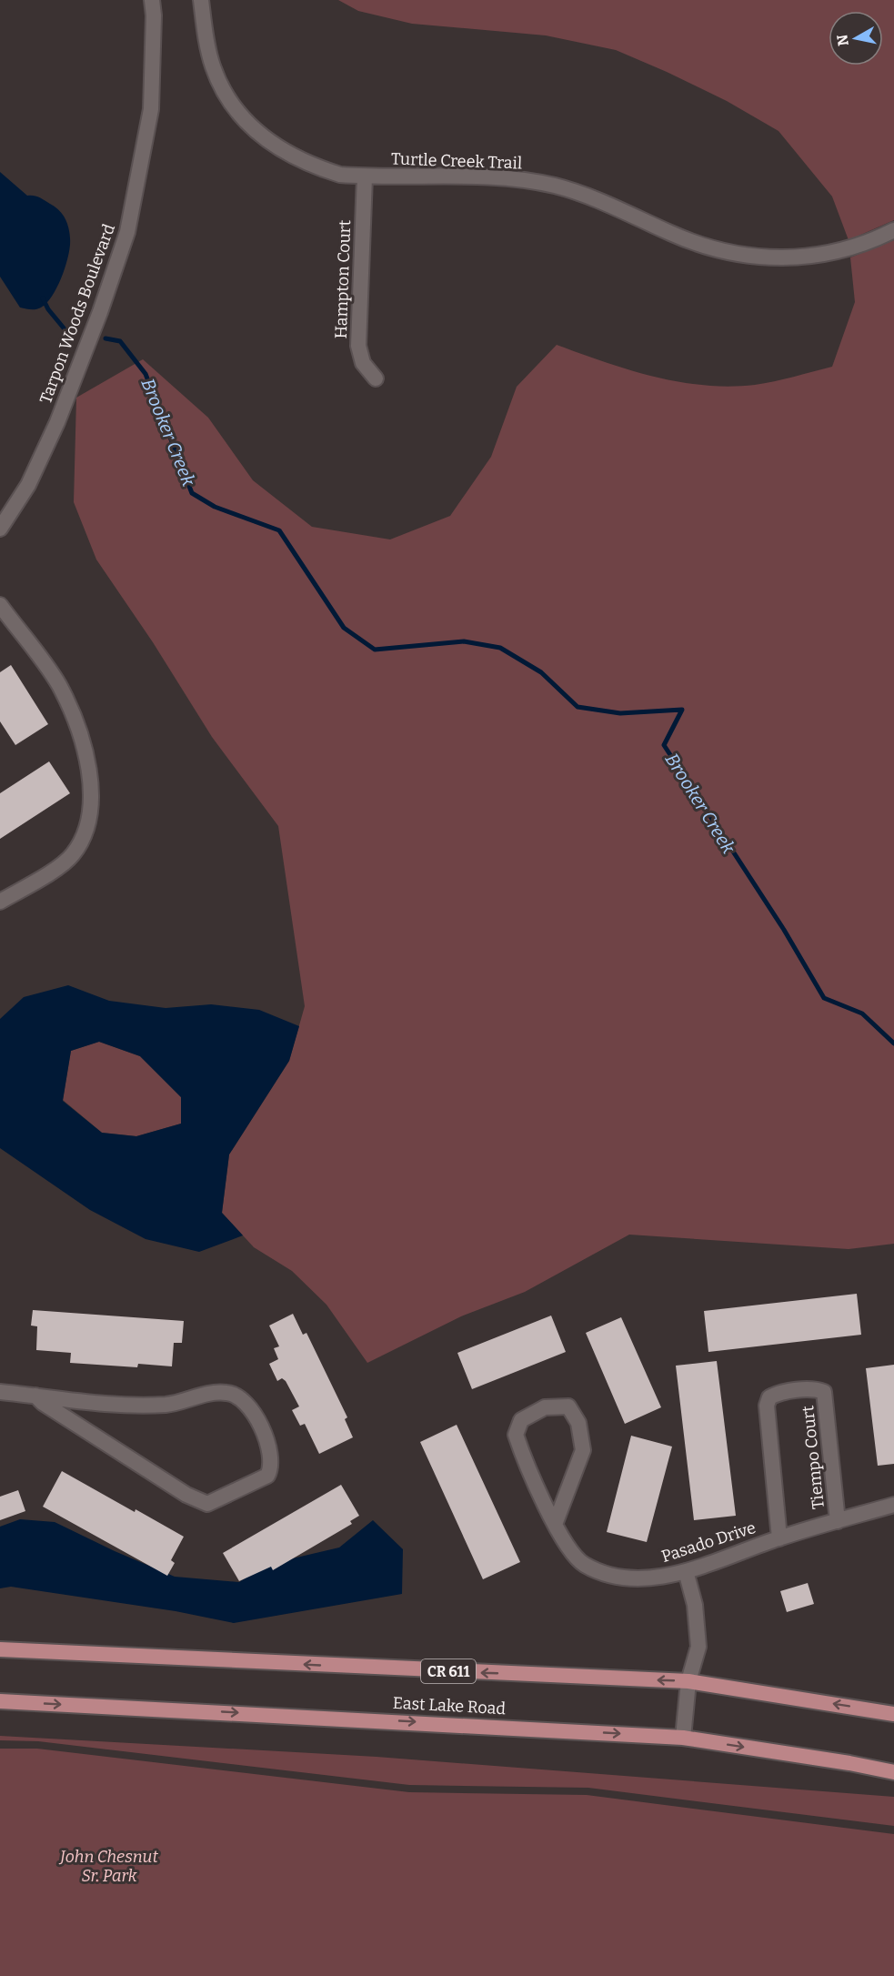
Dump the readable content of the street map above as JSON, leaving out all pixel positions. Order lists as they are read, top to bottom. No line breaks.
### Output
{"streets":{"main road":["CR 611","East Lake Road"],"street":["Turtle Creek Trail","Hampton Court","Tarpon Woods Boulevard","Tiempo Court","Pasado Drive"]},"crossings":[["Turtle Creek Trail","Hampton Court"],["Tiempo Court","Pasado Drive"]],"water":["Brooker Creek"],"parks":["John Chesnut Sr. Park"],"north":"left"}
